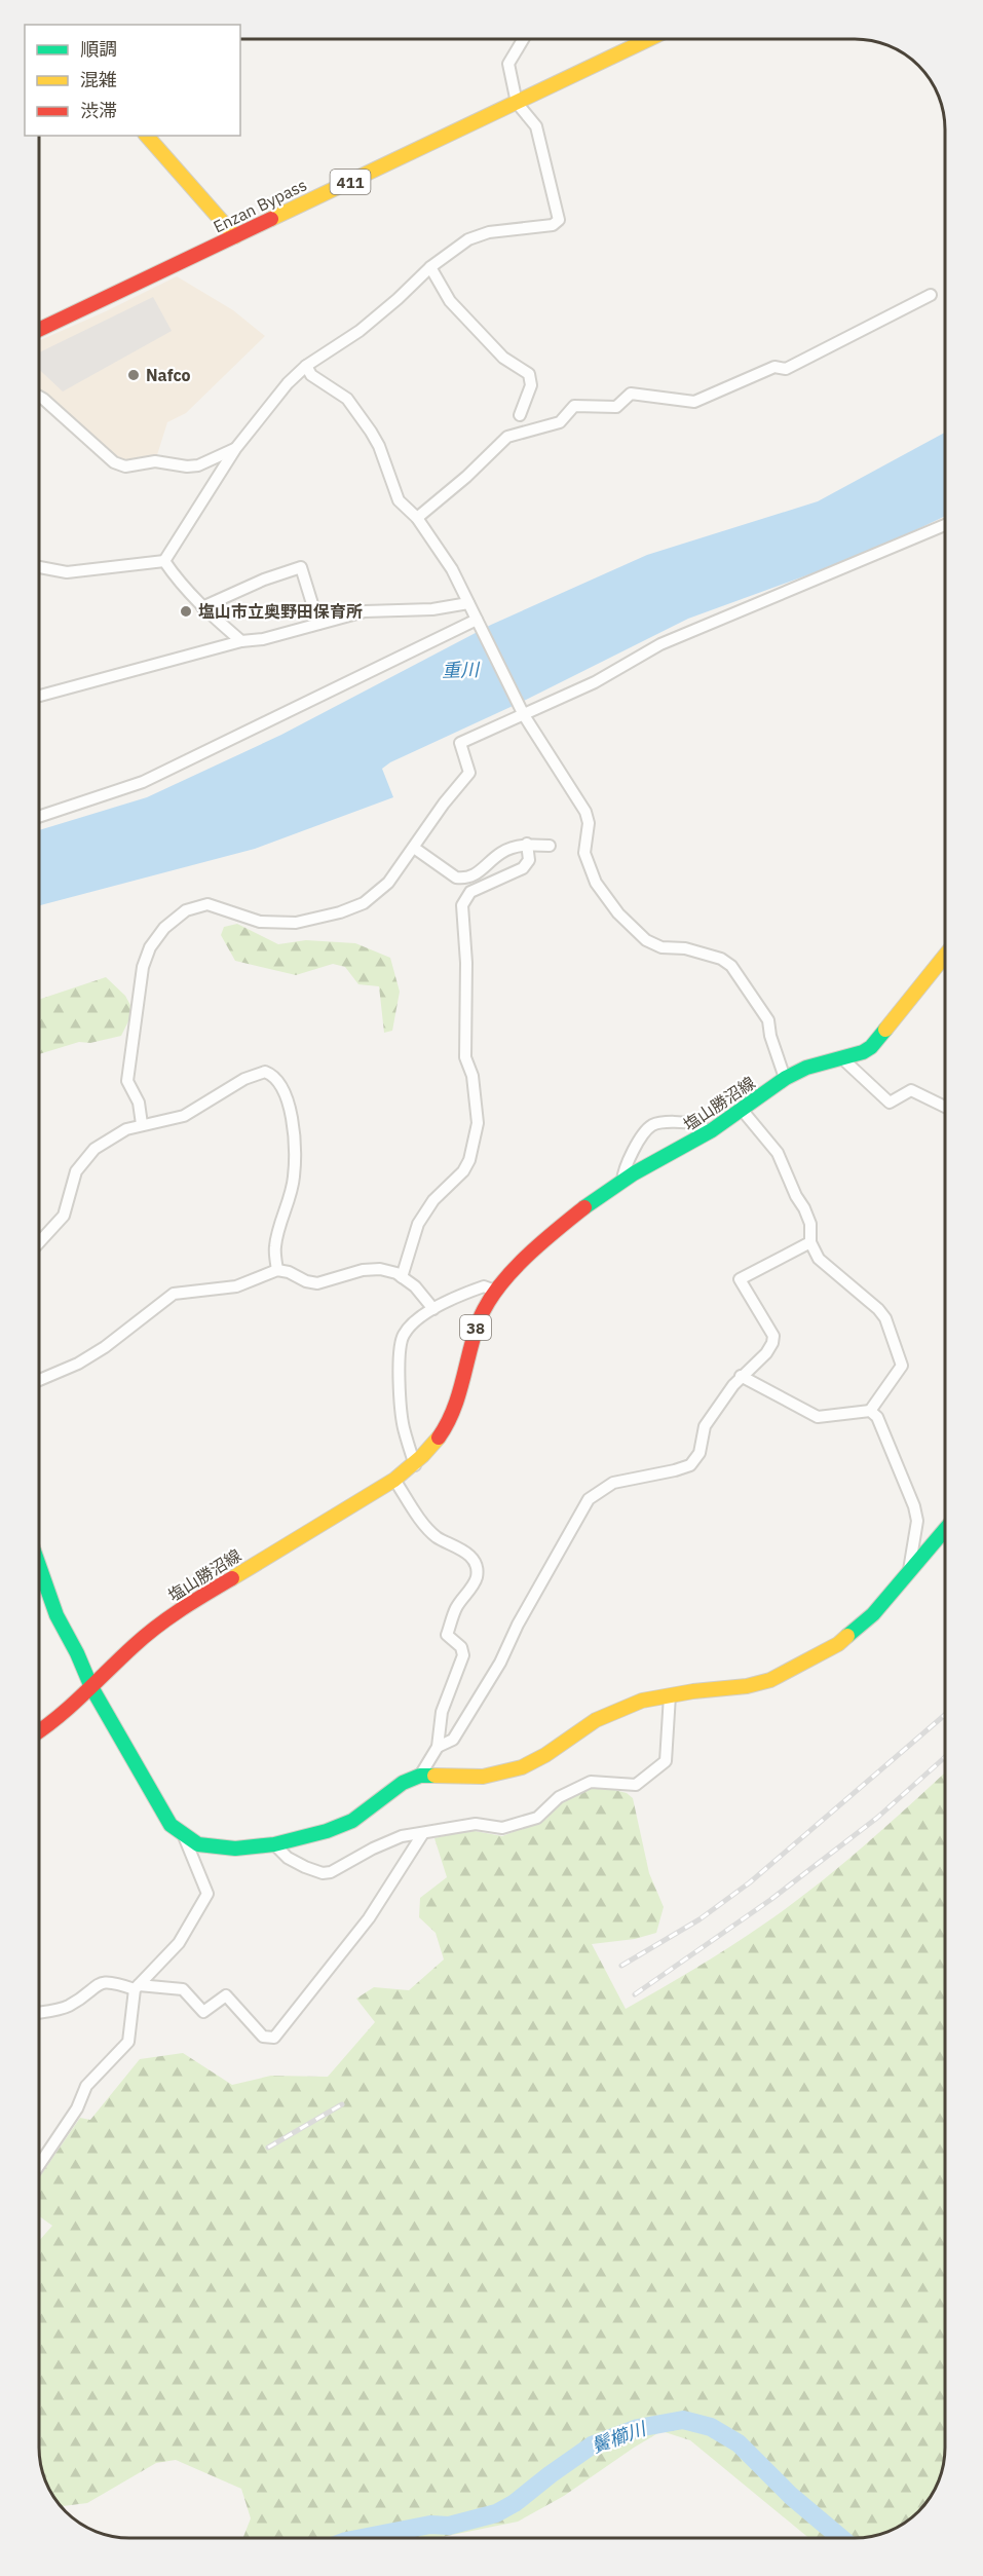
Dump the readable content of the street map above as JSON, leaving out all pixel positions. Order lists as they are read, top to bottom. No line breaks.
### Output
{"streets":{"main road":["411","Enzan Bypass","塩山勝沼線","38"]},"crossings":[["塩山勝沼線","38"]],"water":["重川","鬢櫛川"],"places":["Nafco","塩山市立奥野田保育所"],"legend":["順調","混雑","渋滞"]}
